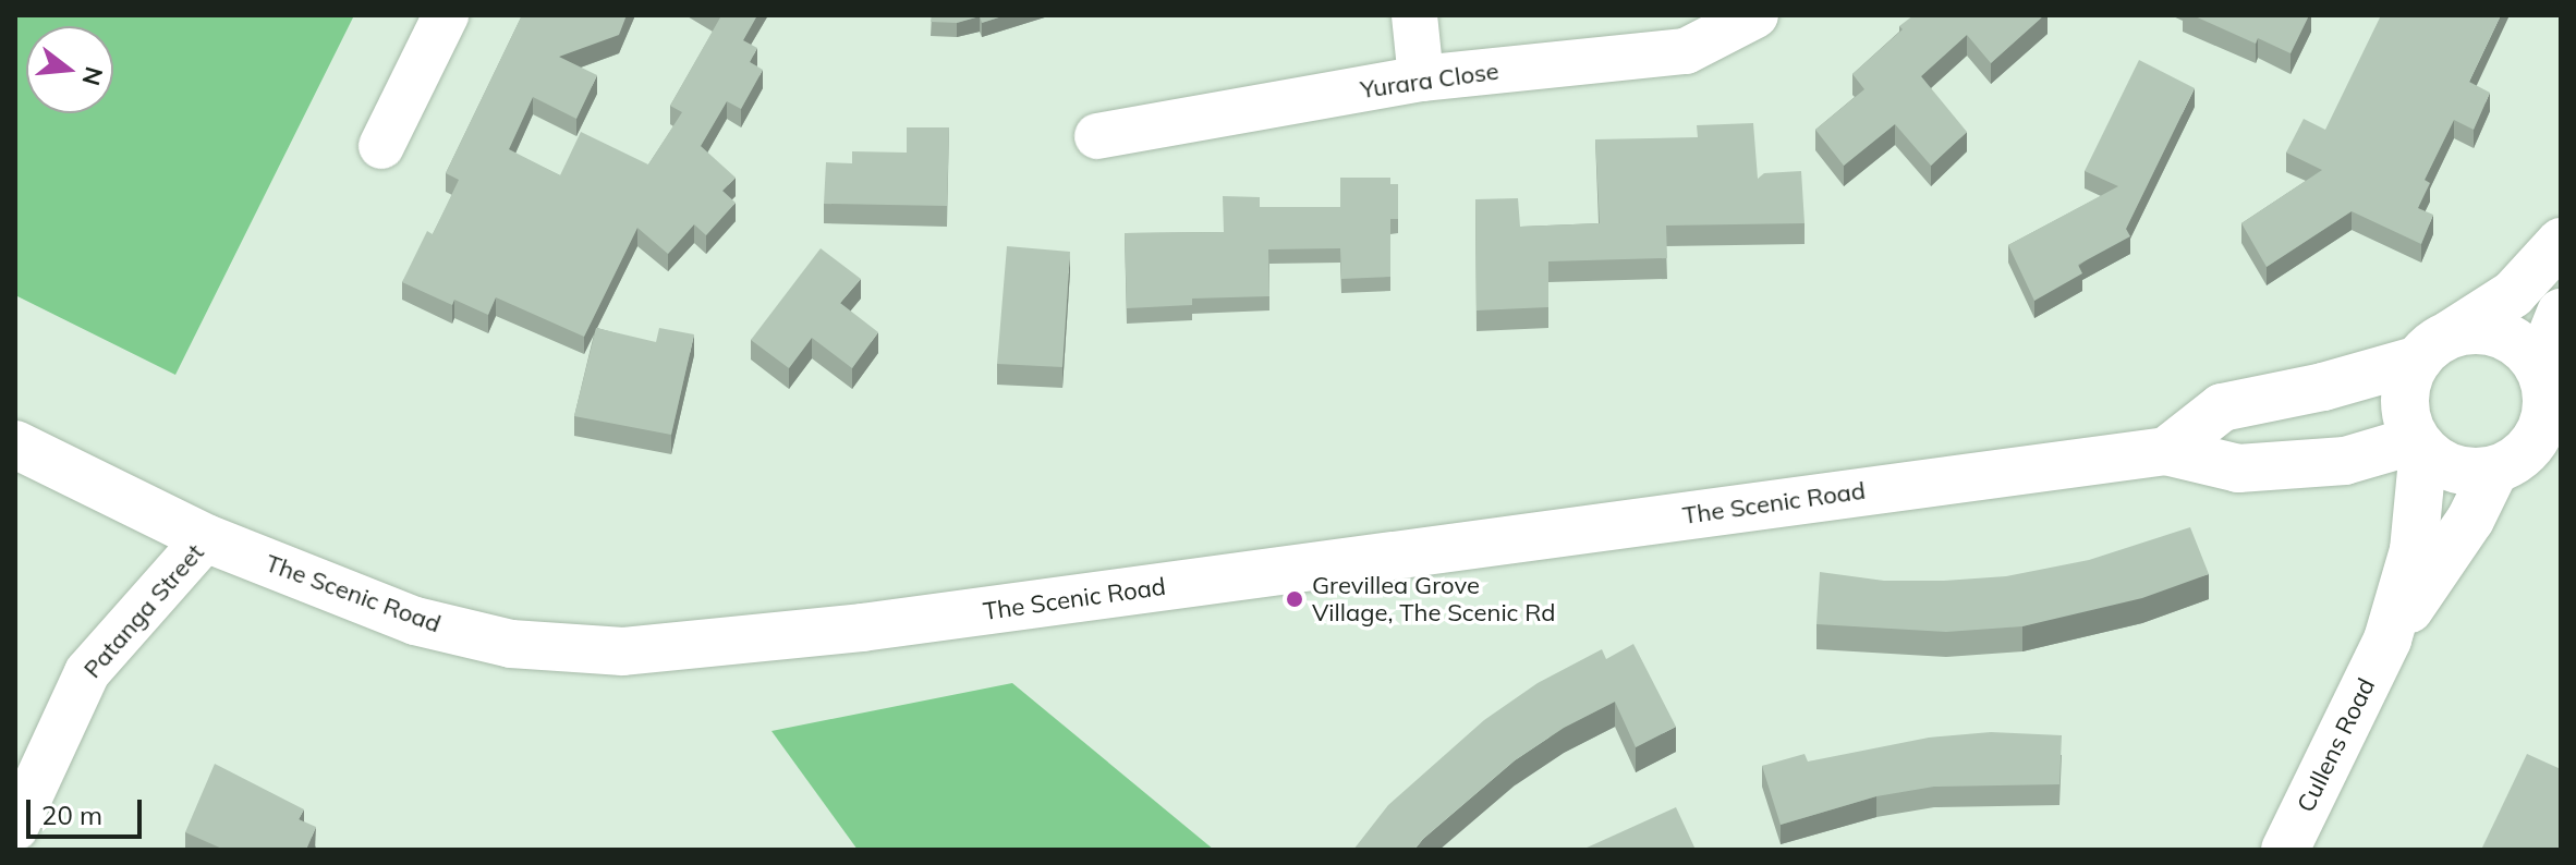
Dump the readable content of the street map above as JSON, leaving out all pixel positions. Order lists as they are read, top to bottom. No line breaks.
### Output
{"streets":{"main road":["The Scenic Road","Cullens Road"],"street":["Yurara Close","Patanga Street"]},"crossings":[["The Scenic Road","Patanga Street"],["The Scenic Road","Cullens Road"]],"places":["Grevillea Grove Village, The Scenic Rd"],"scale_bar":"20 m","north":"right"}
